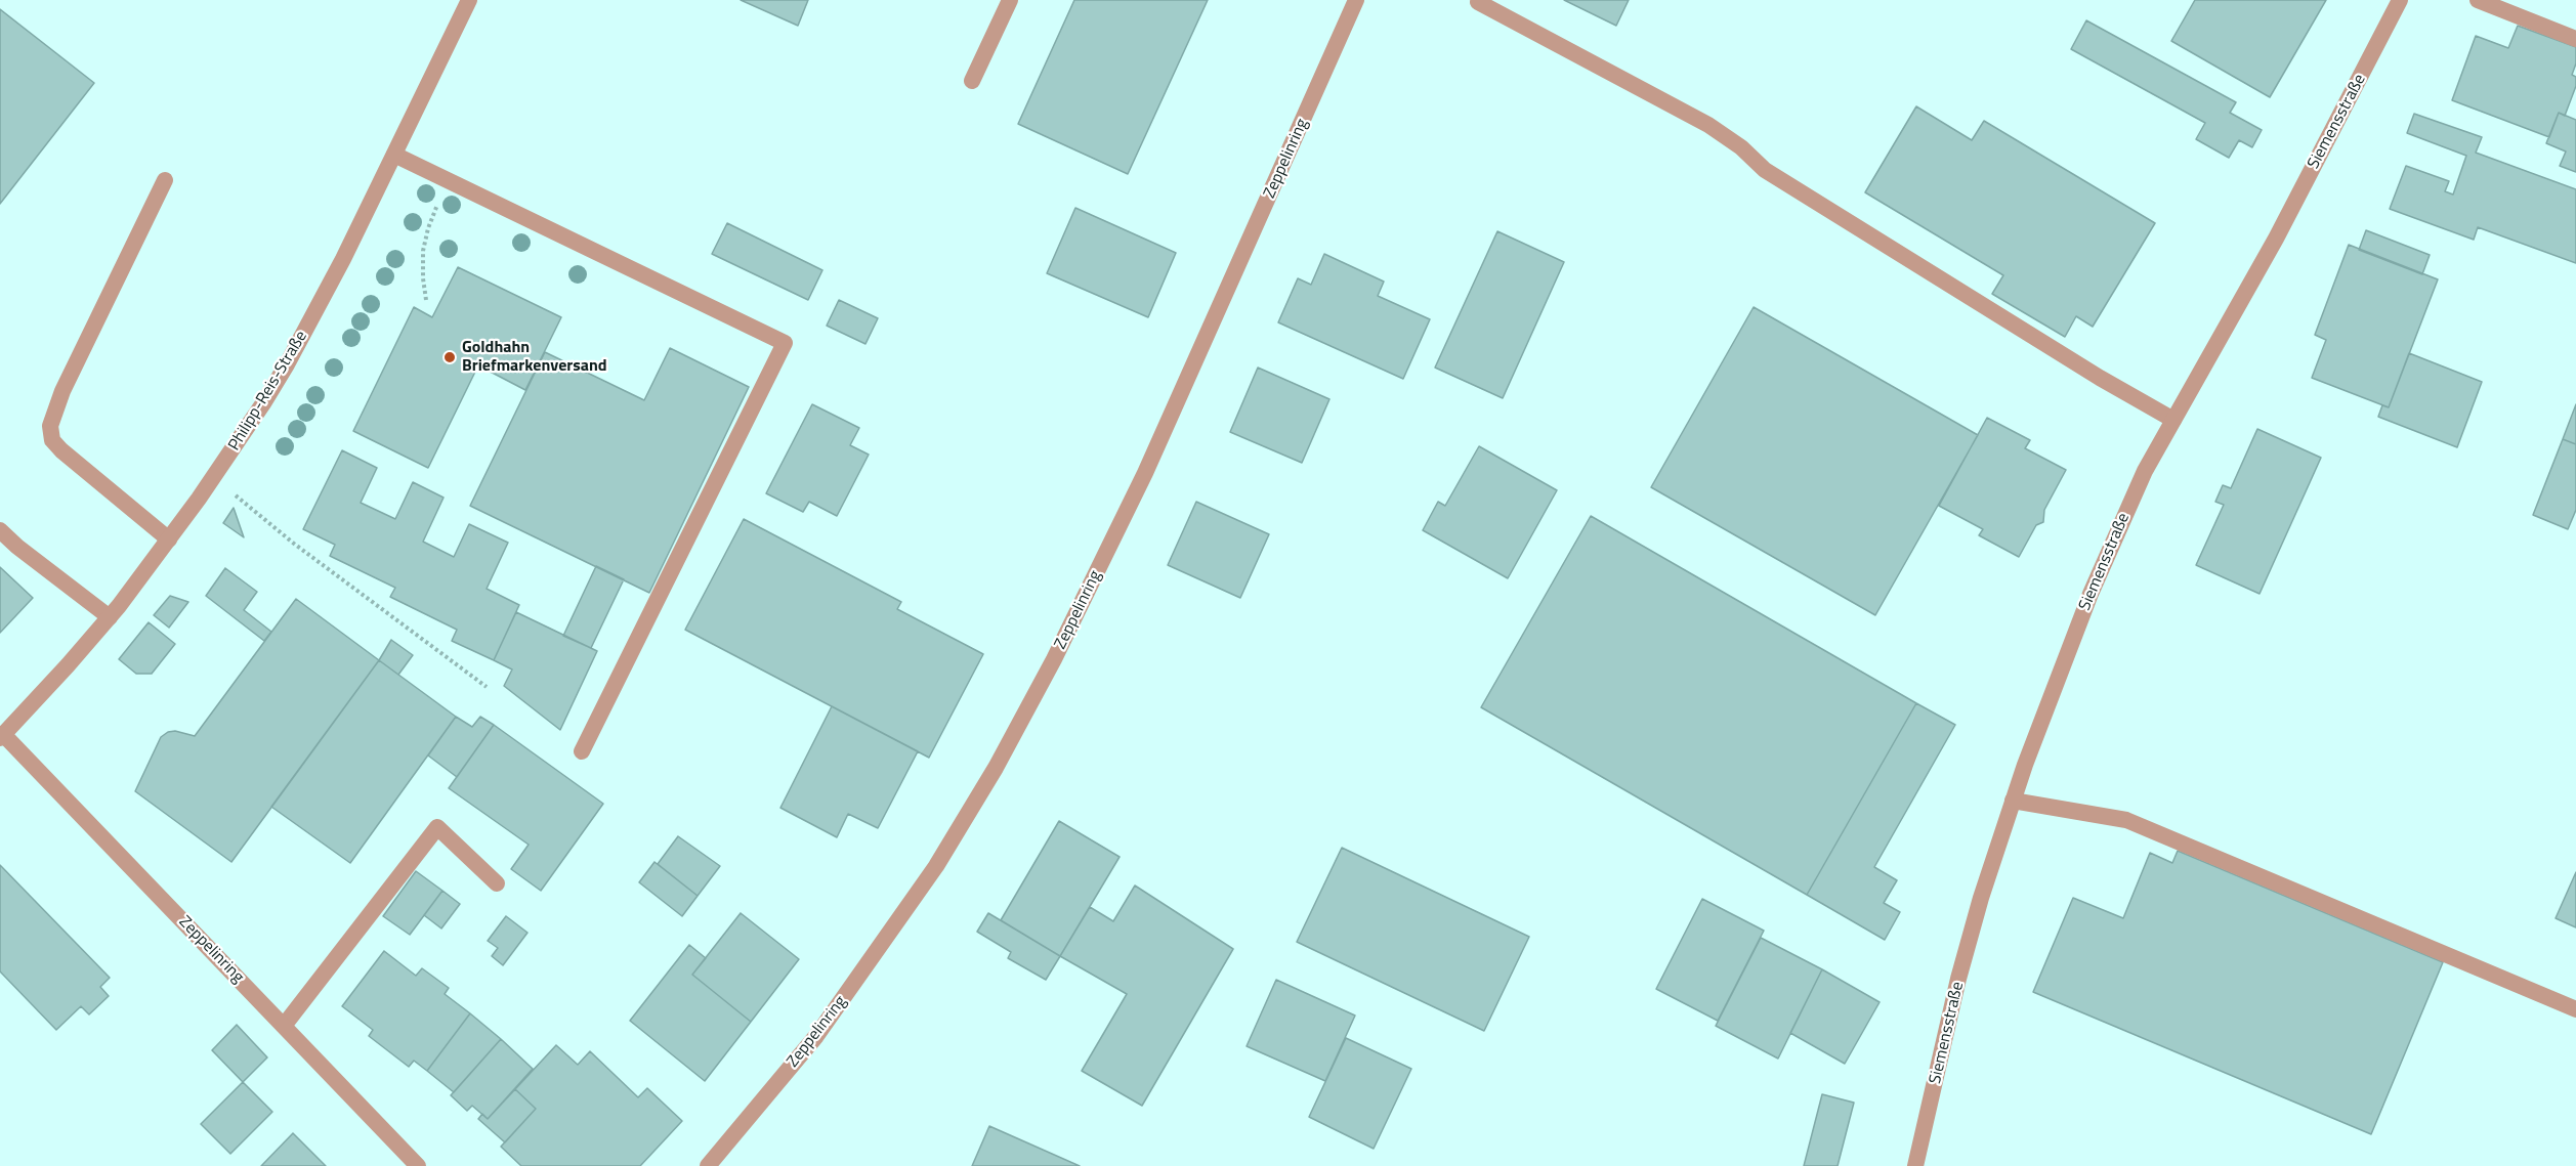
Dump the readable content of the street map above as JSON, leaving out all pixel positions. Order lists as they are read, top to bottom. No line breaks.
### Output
{"streets":{"street":["Siemensstraße","Zeppelinring","Philipp-Reis-Straße"]},"crossings":[["Zeppelinring","Philipp-Reis-Straße"]],"places":["Goldhahn Briefmarkenversand"]}
